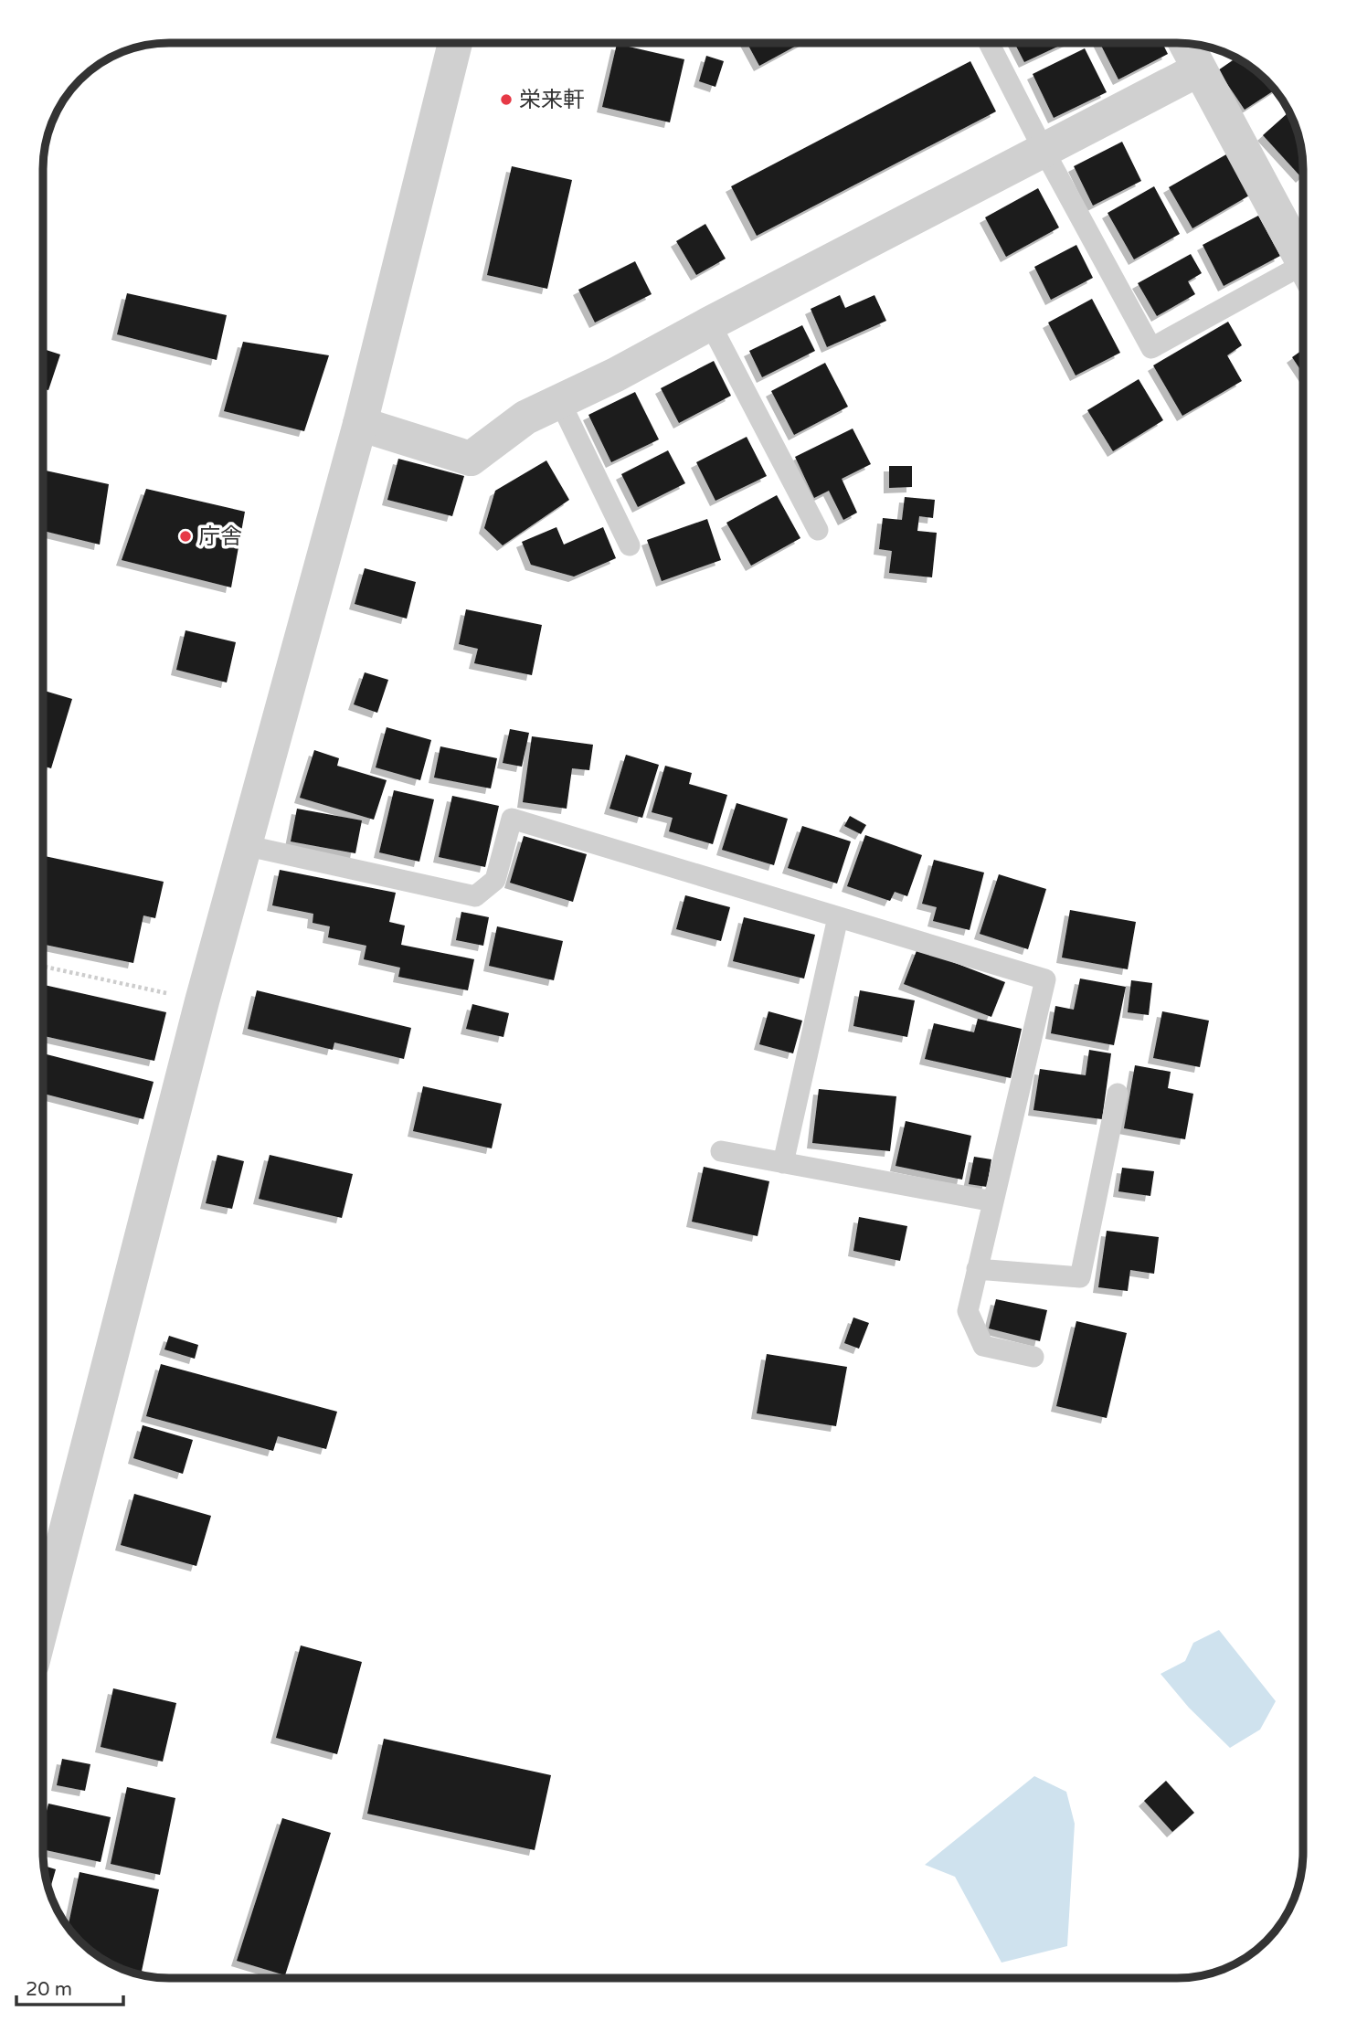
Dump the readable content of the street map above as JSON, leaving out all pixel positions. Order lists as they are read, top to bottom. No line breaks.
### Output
{"places":["栄来軒","庁舎"],"scale_bar":"20 m"}
